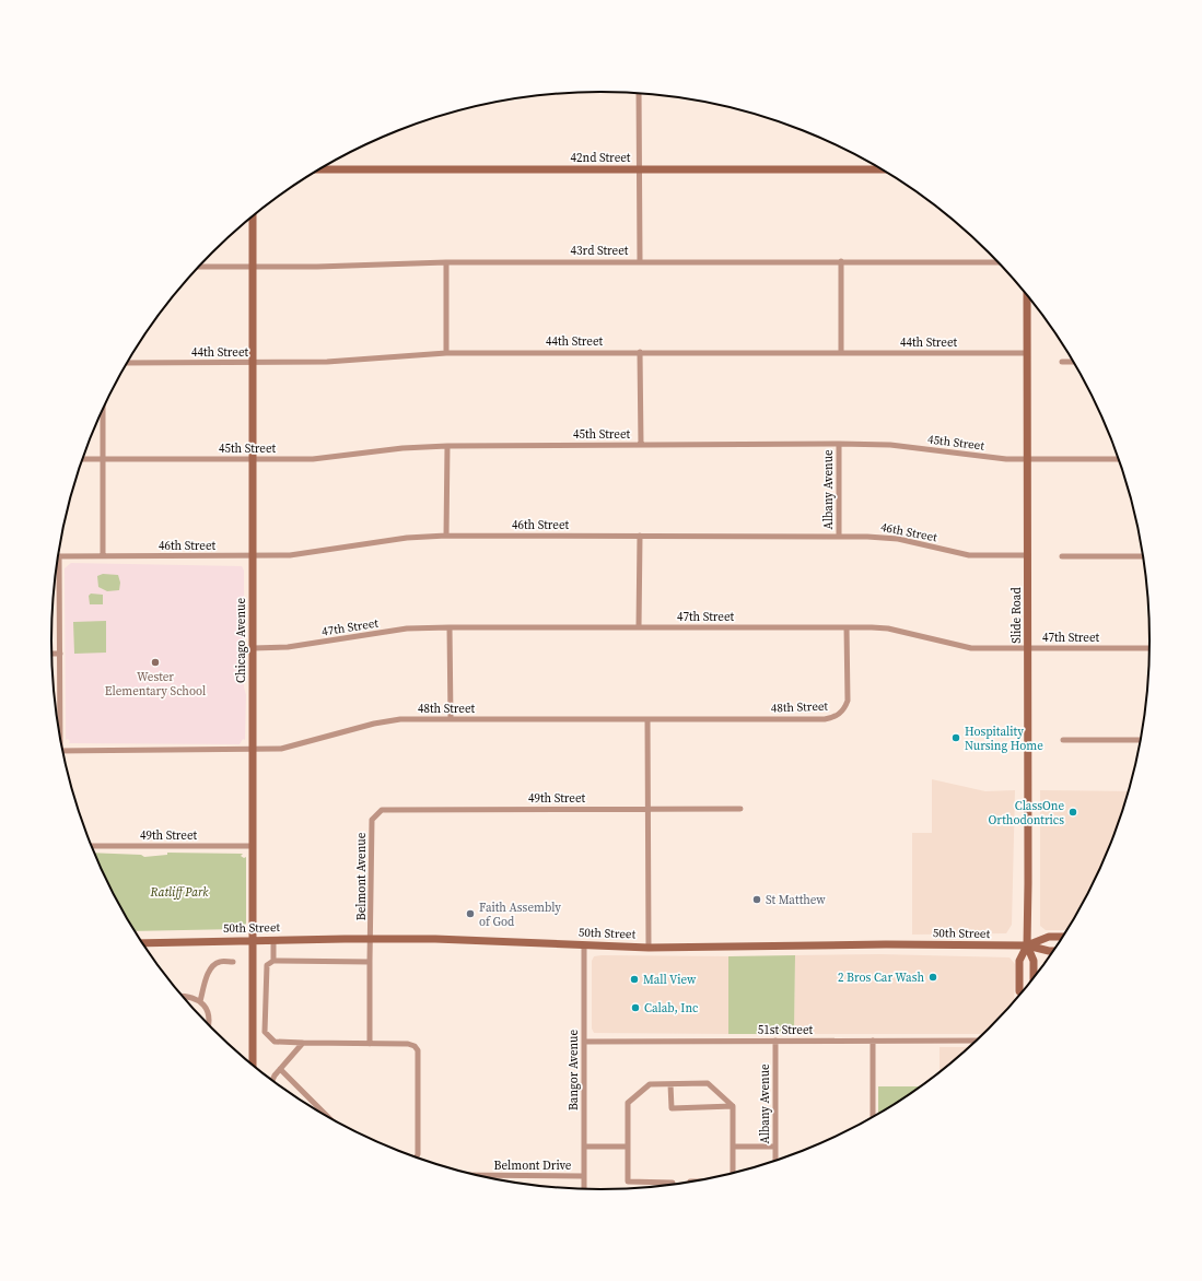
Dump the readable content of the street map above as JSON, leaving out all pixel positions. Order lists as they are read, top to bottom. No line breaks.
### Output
{"streets":{"main road":["42nd Street","Slide Road","Chicago Avenue","50th Street"],"street":["43rd Street","44th Street","45th Street","Albany Avenue","46th Street","47th Street","48th Street","49th Street","Belmont Avenue","51st Street","Bangor Avenue","Belmont Drive"]},"crossings":[["43rd Street","Chicago Avenue"],["44th Street","Slide Road"],["44th Street","Chicago Avenue"],["45th Street","Albany Avenue"],["45th Street","Slide Road"],["45th Street","Chicago Avenue"],["Albany Avenue","46th Street"],["Albany Avenue","51st Street"],["46th Street","Slide Road"],["46th Street","Chicago Avenue"],["Slide Road","47th Street"],["Slide Road","50th Street"],["47th Street","Chicago Avenue"],["47th Street","48th Street"],["Chicago Avenue","48th Street"],["Chicago Avenue","49th Street"],["Chicago Avenue","50th Street"],["49th Street","Belmont Avenue"],["Belmont Avenue","50th Street"],["50th Street","Bangor Avenue"],["51st Street","Bangor Avenue"],["Bangor Avenue","Belmont Drive"]],"parks":["Ratliff Park"],"places":["Wester Elementary School","Hospitality Nursing Home","ClassOne Orthodontrics","St Matthew","Faith Assembly of God","2 Bros Car Wash","Mall View","Calab, Inc"]}
